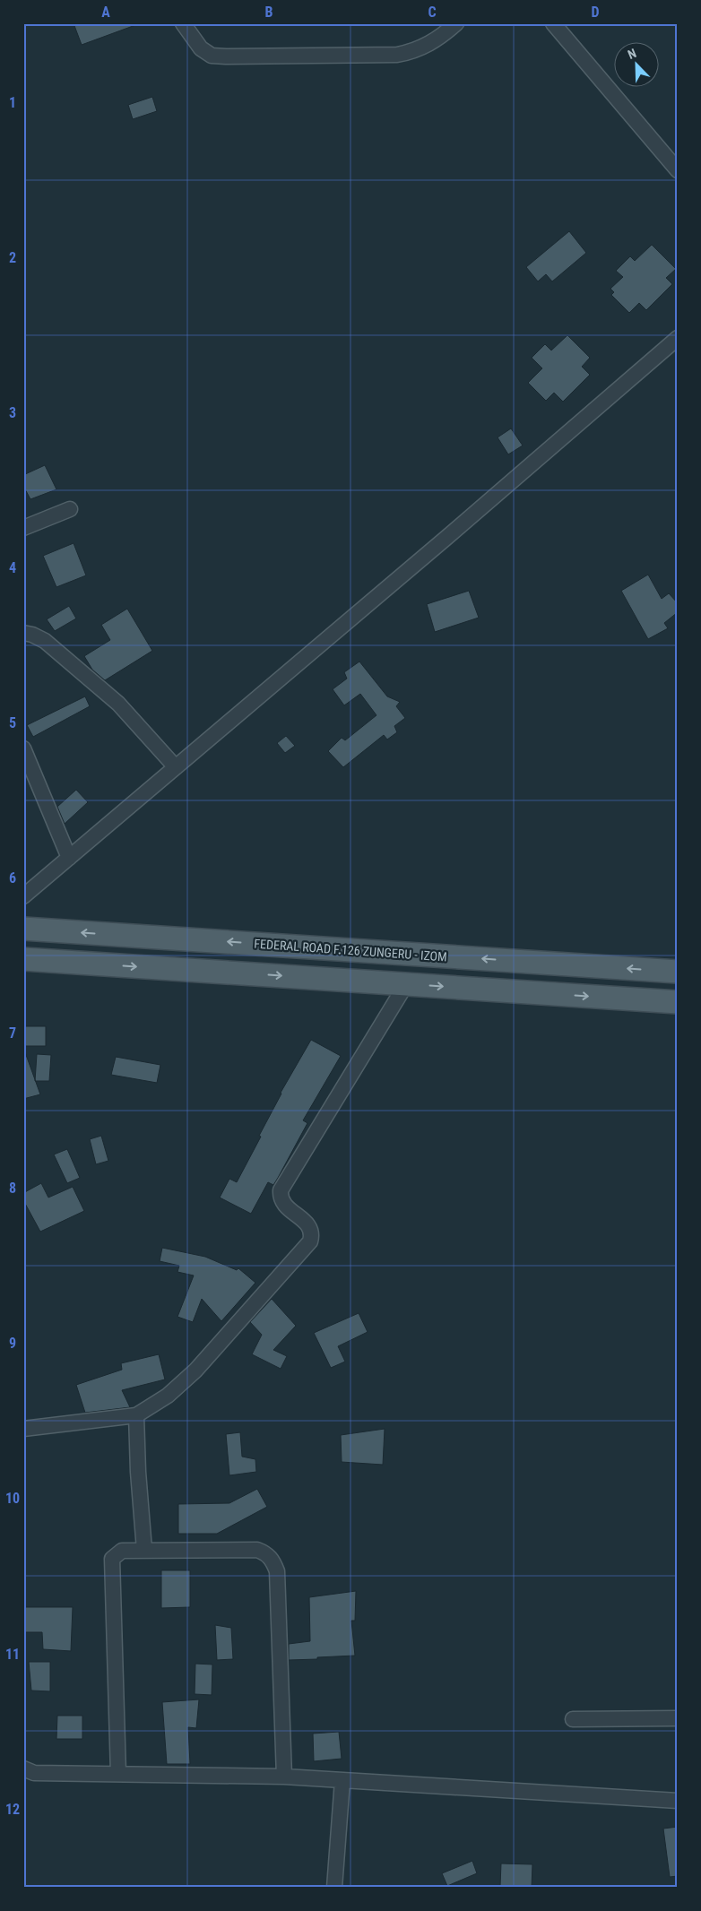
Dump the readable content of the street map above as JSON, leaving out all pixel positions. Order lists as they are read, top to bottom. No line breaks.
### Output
{"streets":{"main road":["FEDERAL ROAD F.126 ZUNGERU - IZOM"]},"north":"top left","grid":{"columns":["A","B","C","D"],"rows":["1","2","3","4","5","6","7","8","9","10","11","12"]}}
